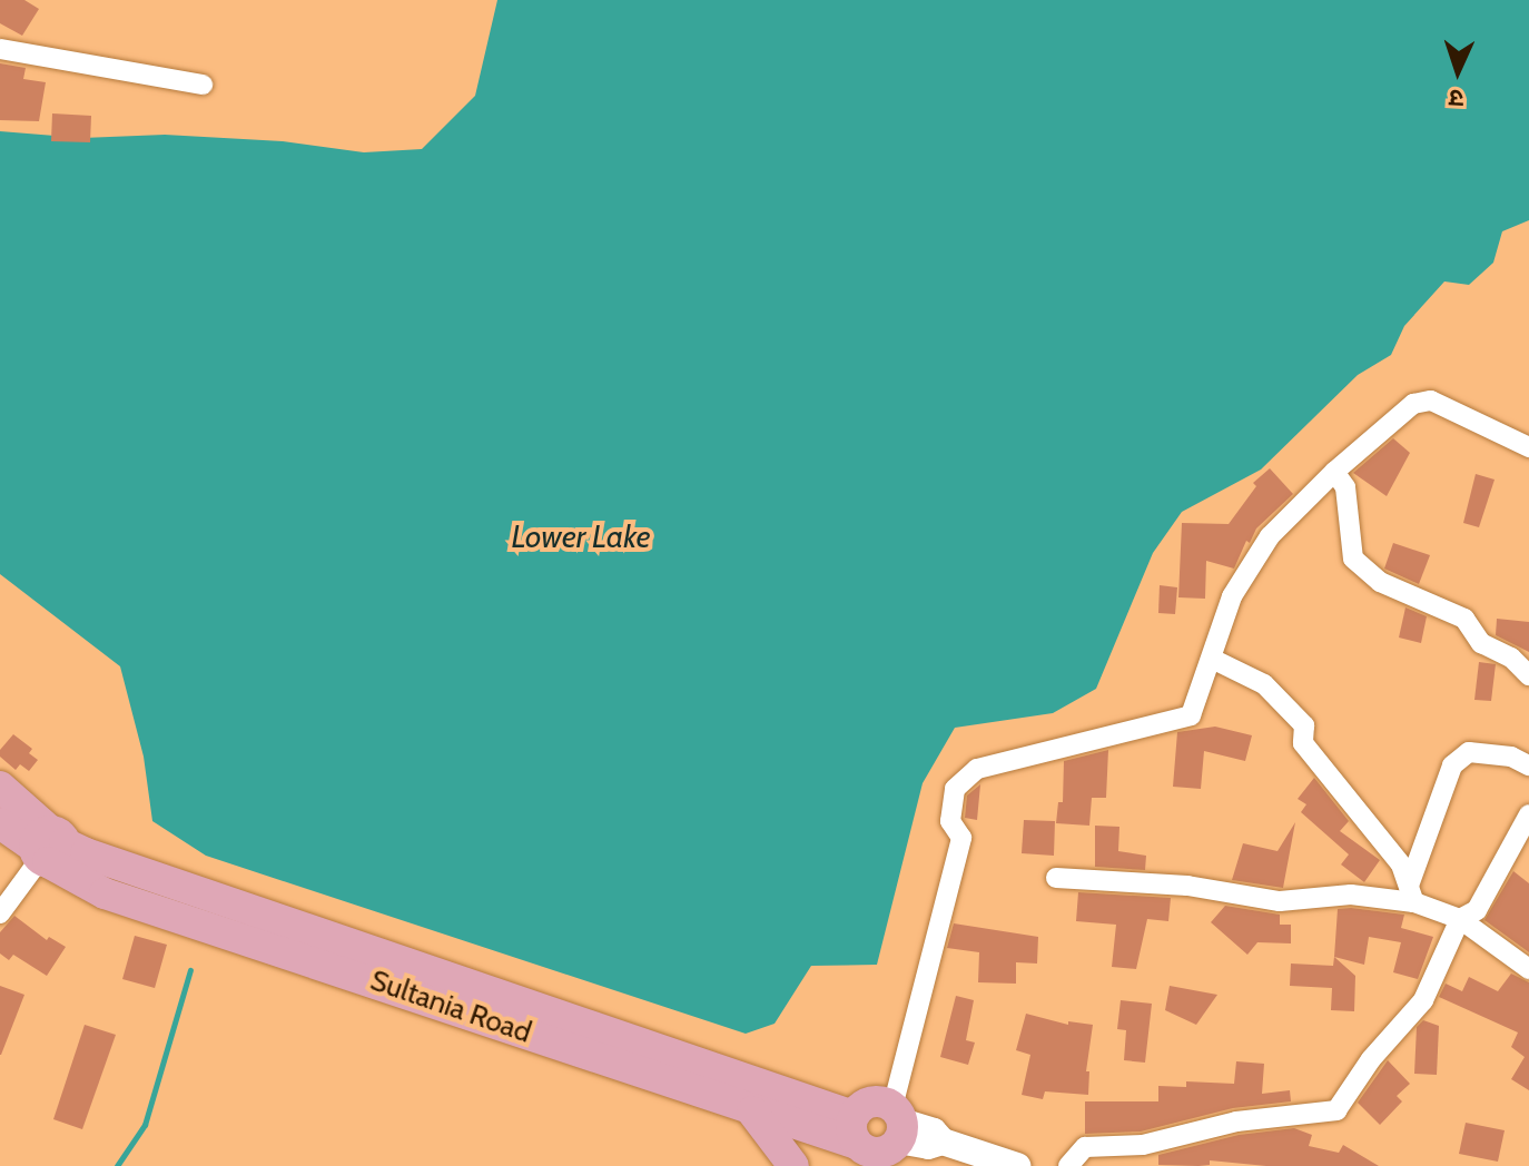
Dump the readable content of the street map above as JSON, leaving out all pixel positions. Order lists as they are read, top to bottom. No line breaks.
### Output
{"streets":{"main road":["Sultania Road"]},"water":["Lower Lake"],"north":"bottom"}
